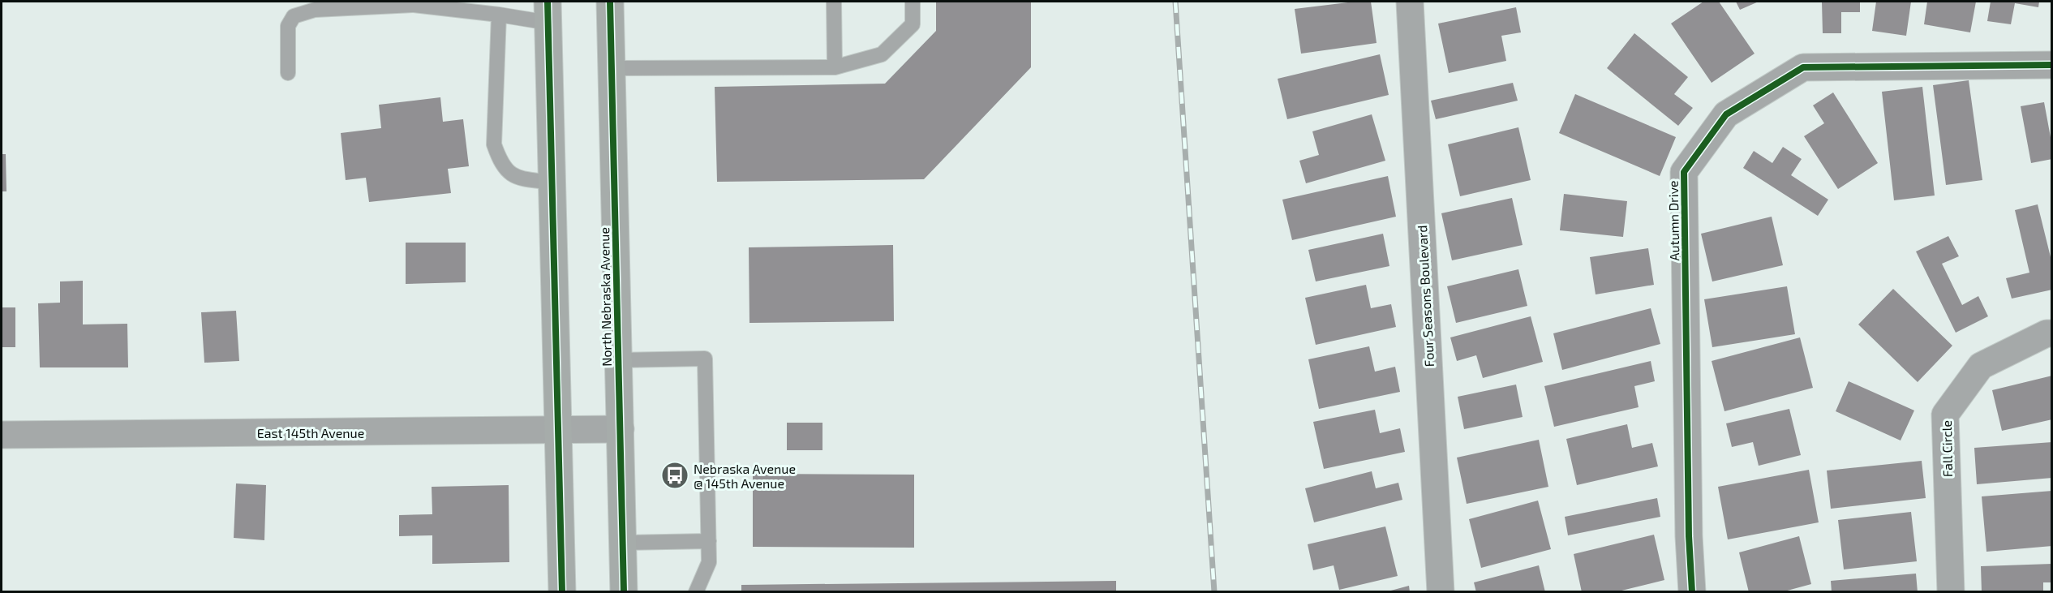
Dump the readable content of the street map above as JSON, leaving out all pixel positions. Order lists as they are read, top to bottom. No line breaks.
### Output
{"streets":{"main road":["North Nebraska Avenue"],"street":["Autumn Drive","Four Seasons Boulevard","East 145th Avenue","Fall Circle"]},"crossings":[["North Nebraska Avenue","East 145th Avenue"]],"places":{"bus stop":["Nebraska Avenue @ 145th Avenue"]}}
